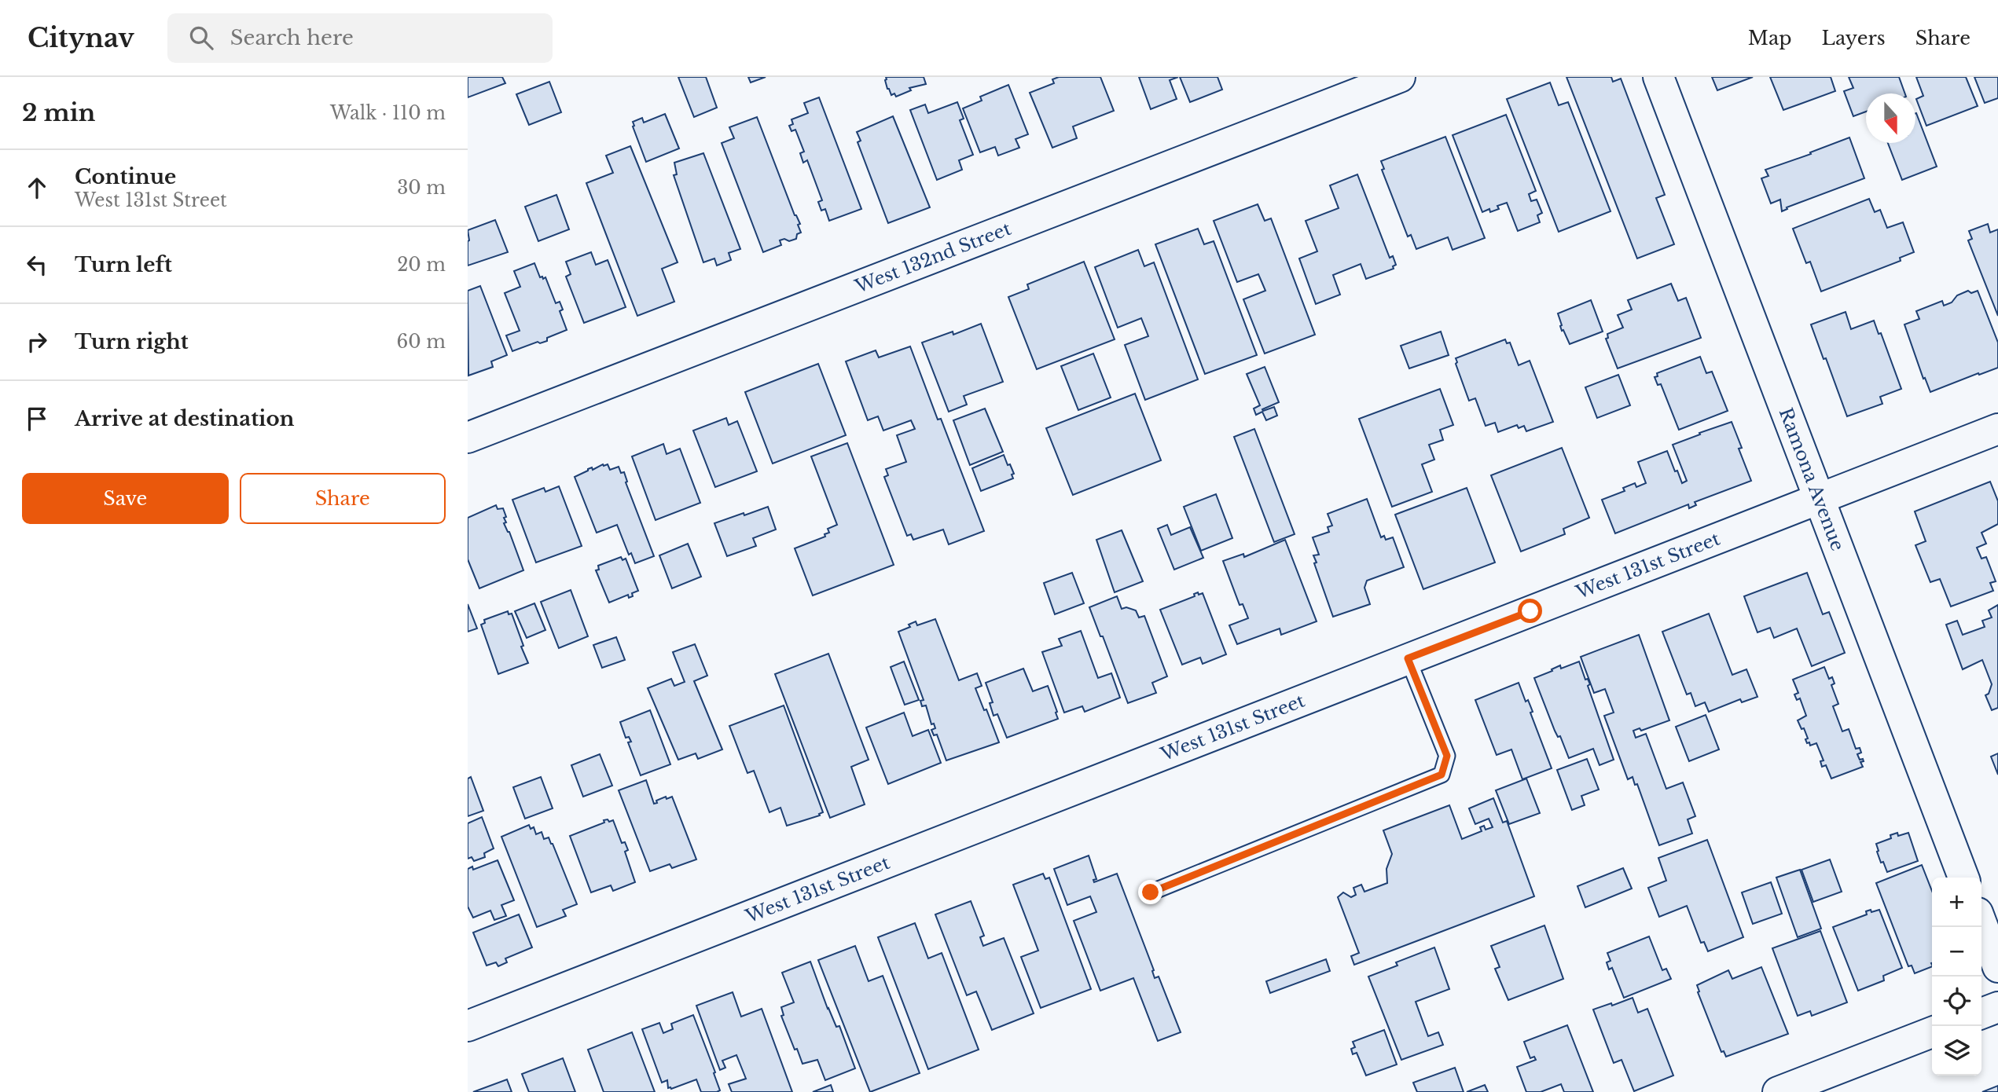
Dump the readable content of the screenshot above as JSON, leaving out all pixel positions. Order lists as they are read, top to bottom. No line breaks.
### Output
{"streets":{"street":["West 132nd Street","Ramona Avenue","West 131st Street"]},"crossings":[["Ramona Avenue","West 131st Street"]],"north":"bottom","page":{"header":"Citynav","search":"Search here","nav":["Map","Layers","Share"],"heading":["2 min","Walk · 110 m"],"list":[["Continue","West 131st Street","30 m"],["Turn left","20 m"],["Turn right","60 m"],"Arrive at destination"],"buttons":["Save","Share"],"map_buttons":["+","−"]}}
